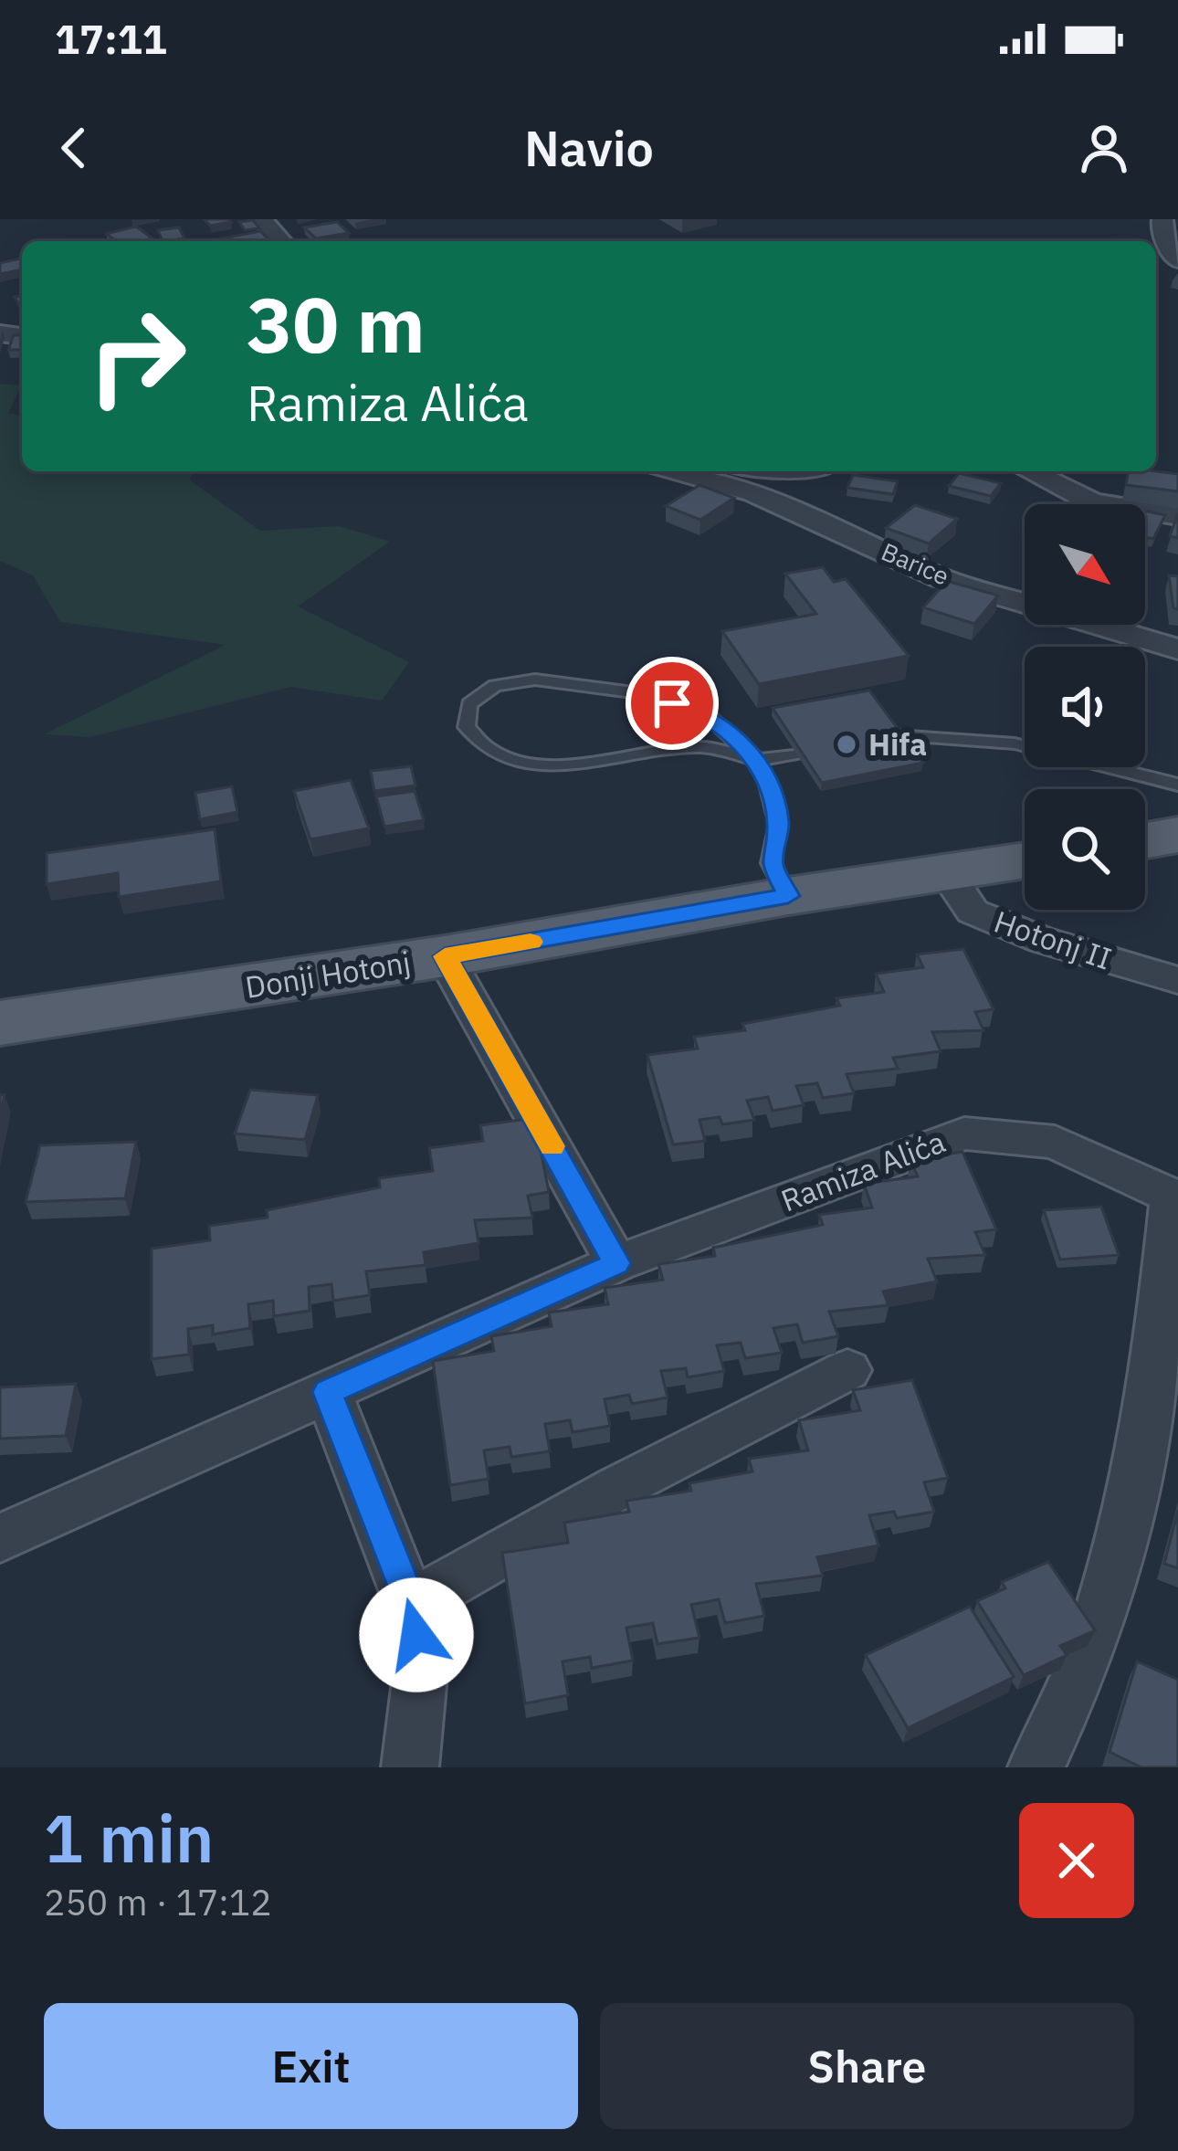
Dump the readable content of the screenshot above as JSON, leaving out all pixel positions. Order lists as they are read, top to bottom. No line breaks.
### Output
{"streets":{"main road":["Donji Hotonj"],"street":["Barice","Hotonj II","Ramiza Alića"]},"crossings":[["Hotonj II","Donji Hotonj"]],"places":["Hifa"],"north":"bottom right","page":{"status":"17:11","header":"Navio","turn":["30 m","Ramiza Alića"],"heading":["1 min","250 m · 17:12"],"buttons":["Exit","Share"]}}
